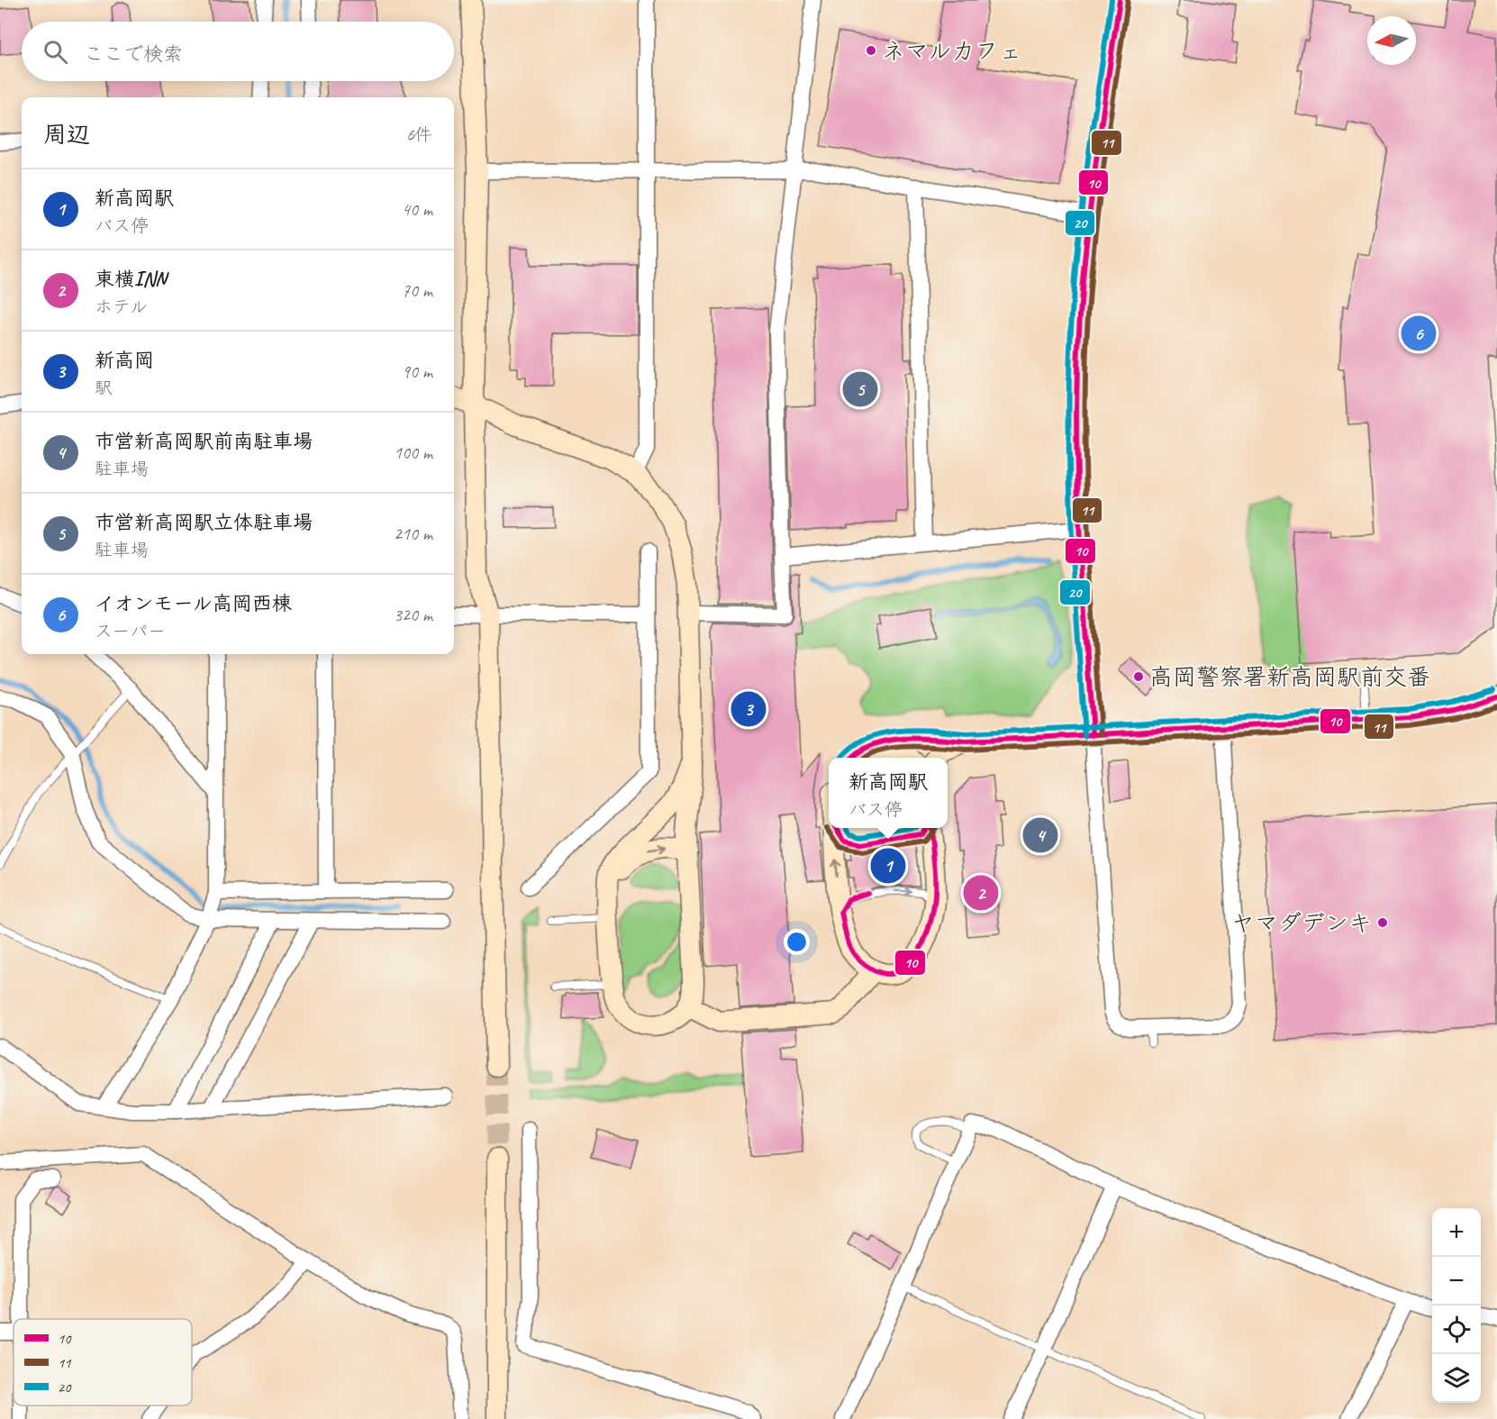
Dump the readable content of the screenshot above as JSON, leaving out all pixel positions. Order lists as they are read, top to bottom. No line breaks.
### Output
{"places":["ネマルカフェ","高岡警察署新高岡駅前交番","ヤマダデンキ"],"lines":["transit line 10","transit line 20","transit line 11"],"legend":["10","11","20"],"north":"left","page":{"search":"ここで検索","heading":["周辺","6件"],"list":[{"mark":"1","name":"新高岡駅","note":"バス停","value":"40 m"},{"mark":"2","name":"東横INN","note":"ホテル","value":"70 m"},{"mark":"3","name":"新高岡","note":"駅","value":"90 m"},{"mark":"4","name":"市営新高岡駅前南駐車場","note":"駐車場","value":"100 m"},{"mark":"5","name":"市営新高岡駅立体駐車場","note":"駐車場","value":"210 m"},{"mark":"6","name":"イオンモール高岡西棟","note":"スーパー","value":"320 m"}],"pins":["6","5","3","4","1","2"],"popup":["新高岡駅","バス停"],"map_buttons":["+","−"]}}
